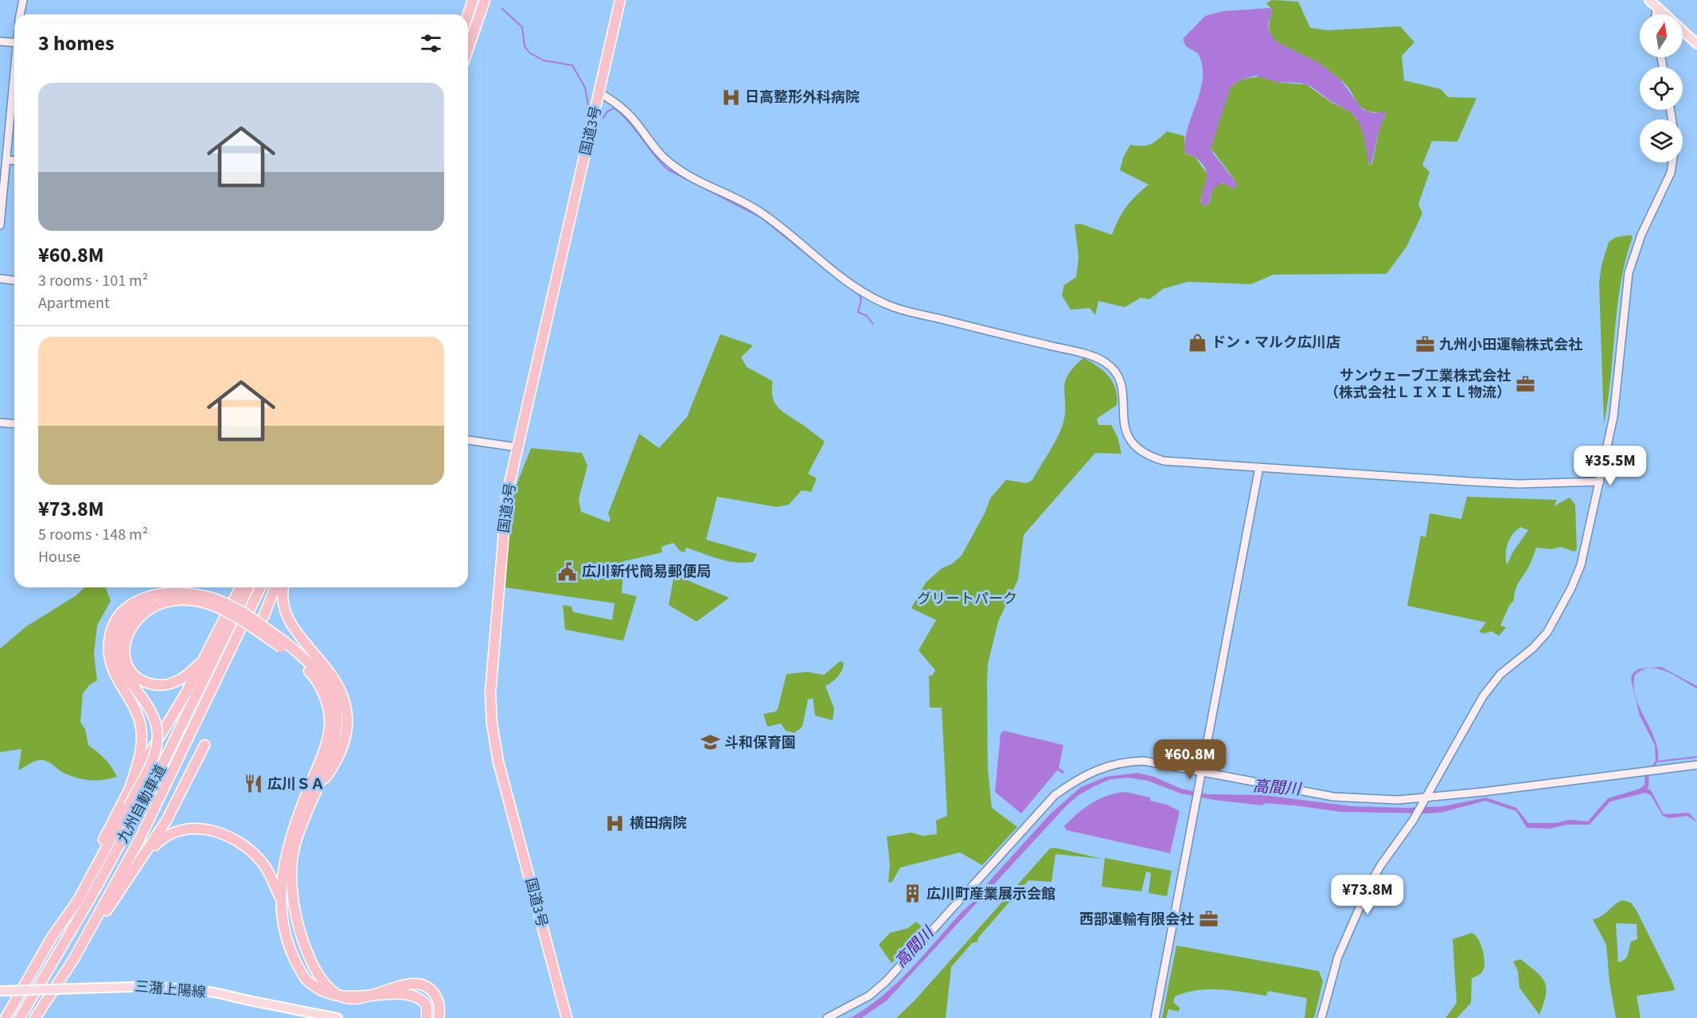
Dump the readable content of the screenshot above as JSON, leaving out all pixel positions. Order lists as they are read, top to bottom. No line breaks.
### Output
{"streets":{"highway":["国道3号","九州自動車道"],"main road":["三潴上陽線"]},"water":["高間川"],"parks":["グリートパーク"],"places":{"hospital":["日高整形外科病院","横田病院"],"shop":["ドン・マルク広川店"],"office":["九州小田運輸株式会社","サンウェーブ工業株式会社 （株式会社ＬＩＸＩＬ物流）","西部運輸有限会社"],"public building":["広川新代簡易郵便局"],"school or university":["斗和保育園"],"restaurant":["広川ＳＡ"],"building":["広川町産業展示会館"]},"north":"top","page":{"heading":"3 homes","list":[{"name":"¥60.8M","note":"3 rooms · 101 m² · Apartment"},{"name":"¥73.8M","note":"5 rooms · 148 m² · House"}],"price":["¥35.5M","¥60.8M","¥73.8M"]}}
